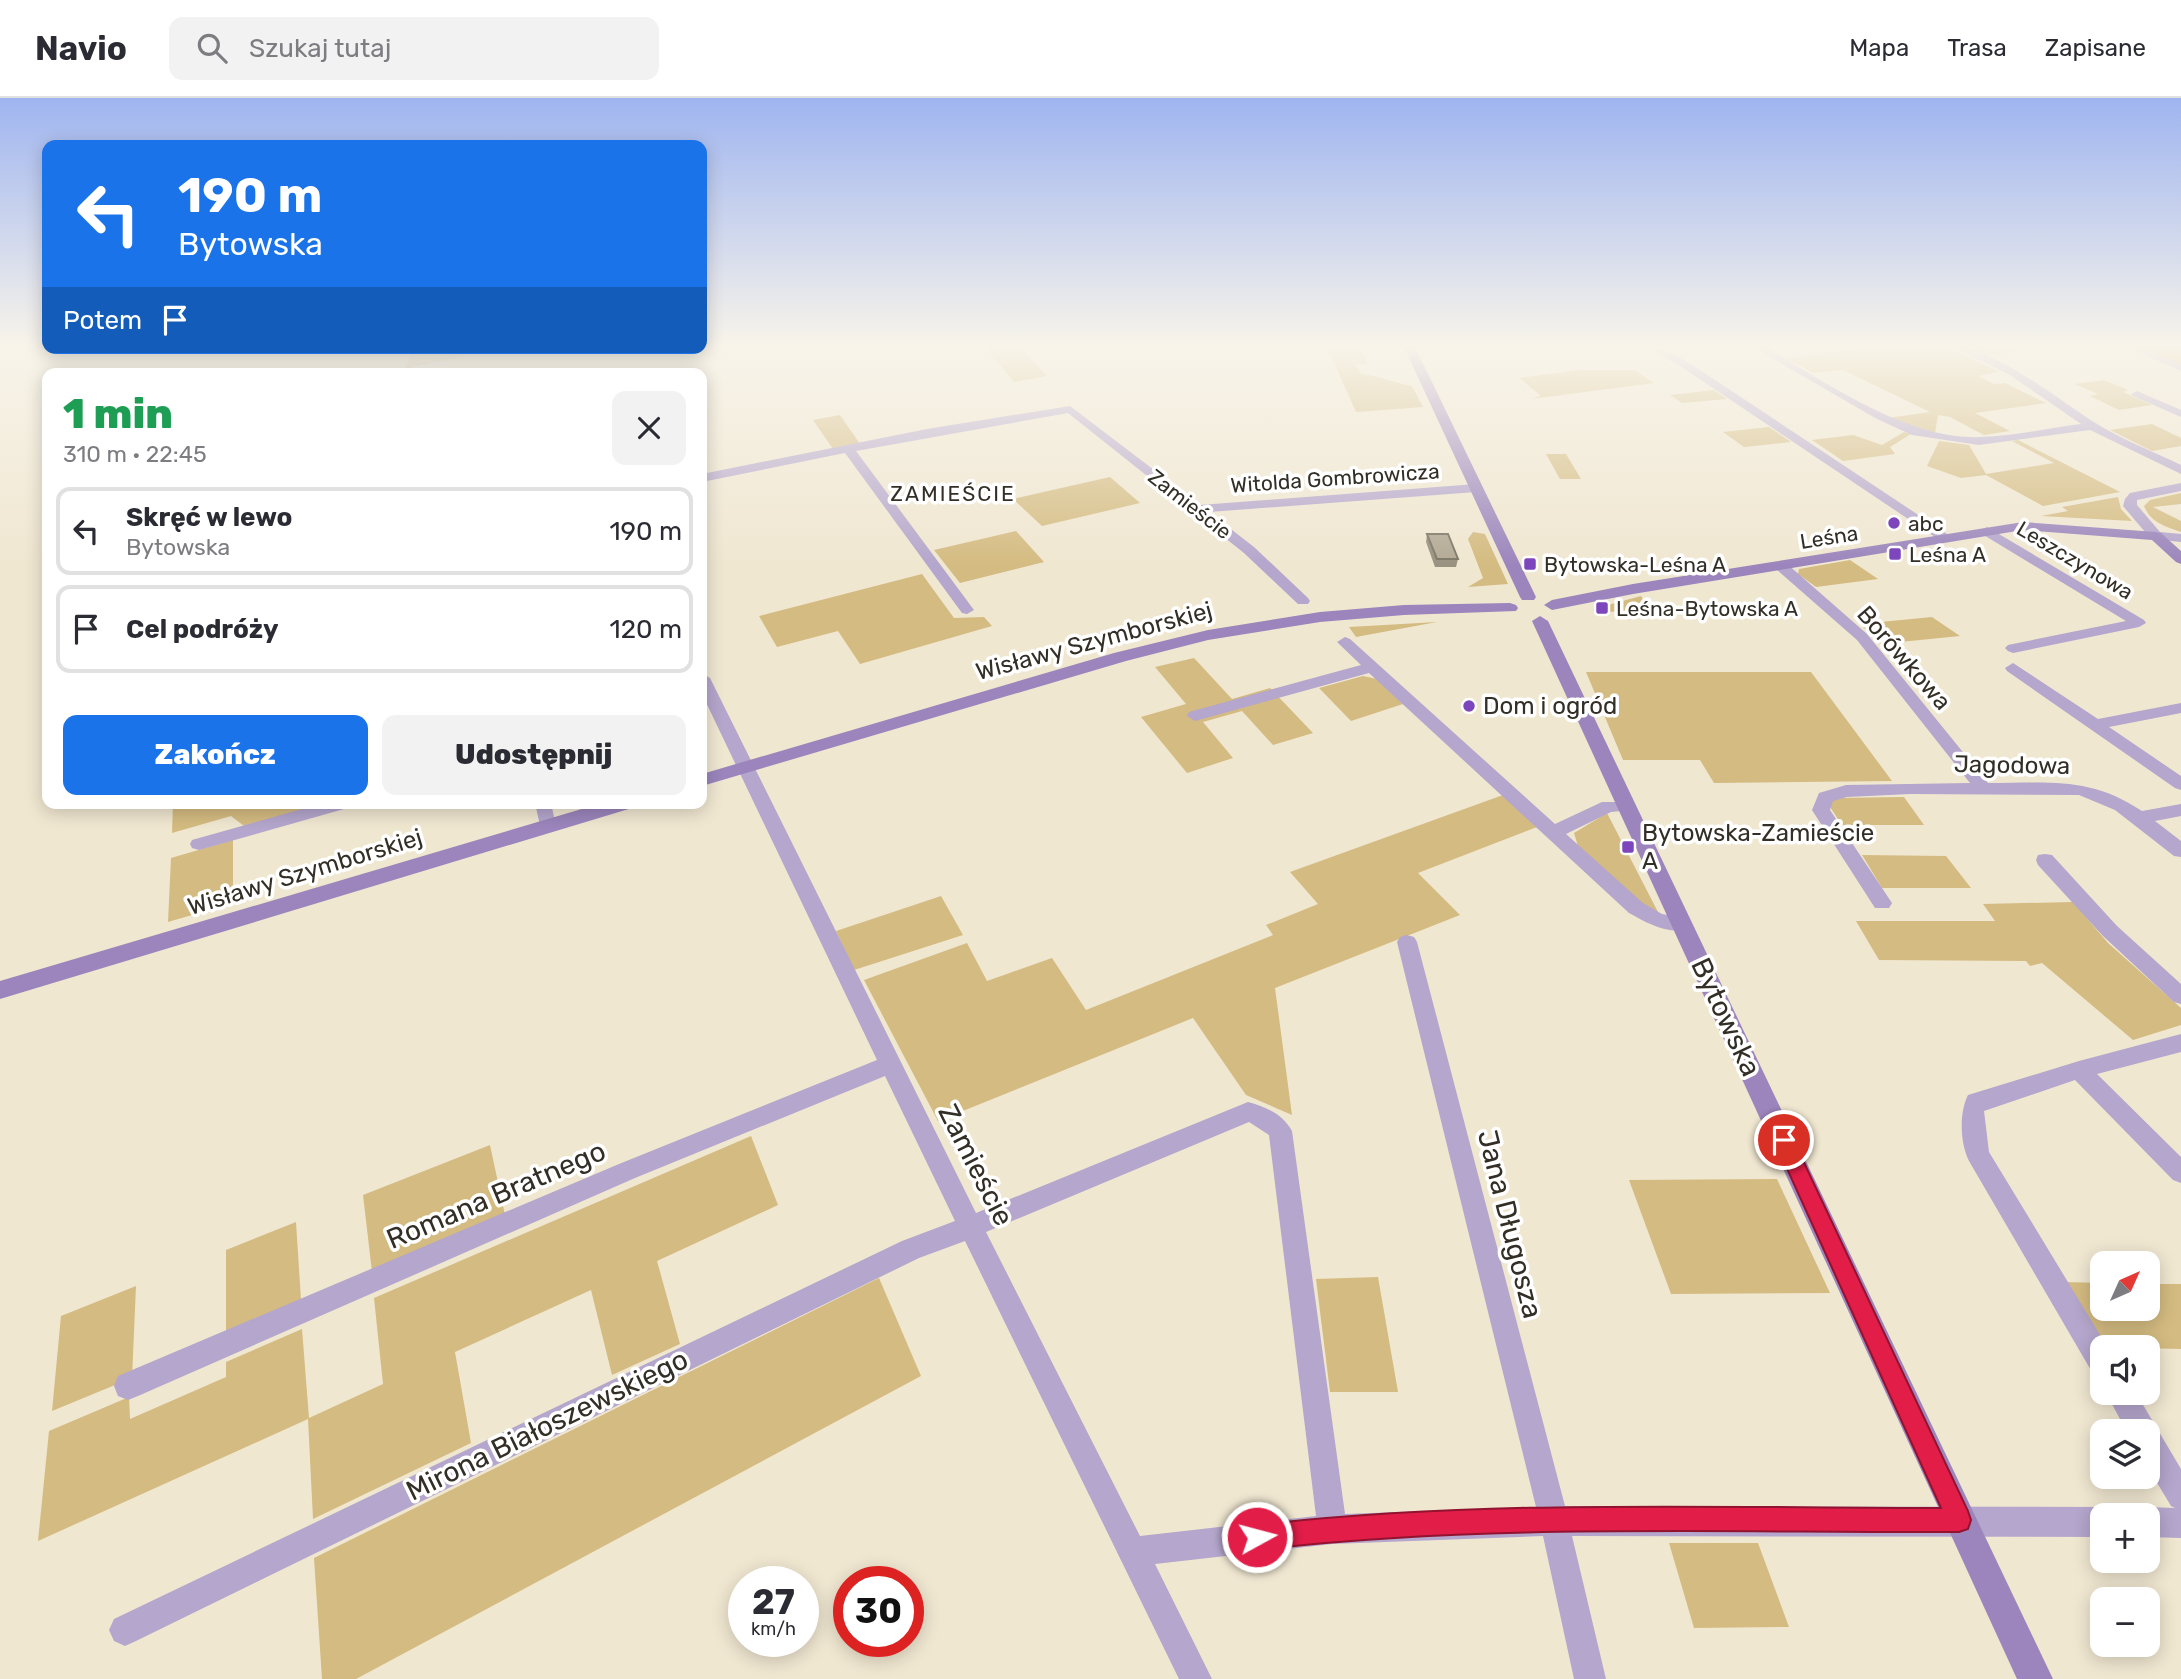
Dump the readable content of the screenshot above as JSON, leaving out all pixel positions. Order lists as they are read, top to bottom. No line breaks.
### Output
{"streets":{"main road":["Leśna","Wisławy Szymborskiej","Bytowska"],"street":["Witolda Gombrowicza","Zamieście","Leszczynowa","Borówkowa","Jagodowa","Romana Bratnego","Jana Długosza","Mirona Białoszewskiego"]},"crossings":[["Witolda Gombrowicza","Zamieście"],["Zamieście","Wisławy Szymborskiej"],["Zamieście","Romana Bratnego"],["Zamieście","Mirona Białoszewskiego"],["Leśna","Leszczynowa"],["Leśna","Borówkowa"],["Leśna","Bytowska"],["Borówkowa","Jagodowa"]],"districts":["ZAMIEŚCIE"],"places":{"other":["abc","Dom i ogród"],"transit":["Leśna A","Bytowska-Leśna A","Leśna-Bytowska A","Bytowska-Zamieście A"]},"north":"top right","page":{"header":"Navio","search":"Szukaj tutaj","nav":["Mapa","Trasa","Zapisane"],"turn":["190 m","Bytowska"],"then":"Potem","heading":["1 min","310 m · 22:45"],"list":[{"name":"Skręć w lewo","note":"Bytowska","value":"190 m"},{"name":"Cel podróży","value":"120 m"}],"buttons":["Zakończ","Udostępnij"],"map_buttons":["+","−"],"speed":"27 km/h","limit":"30"}}
